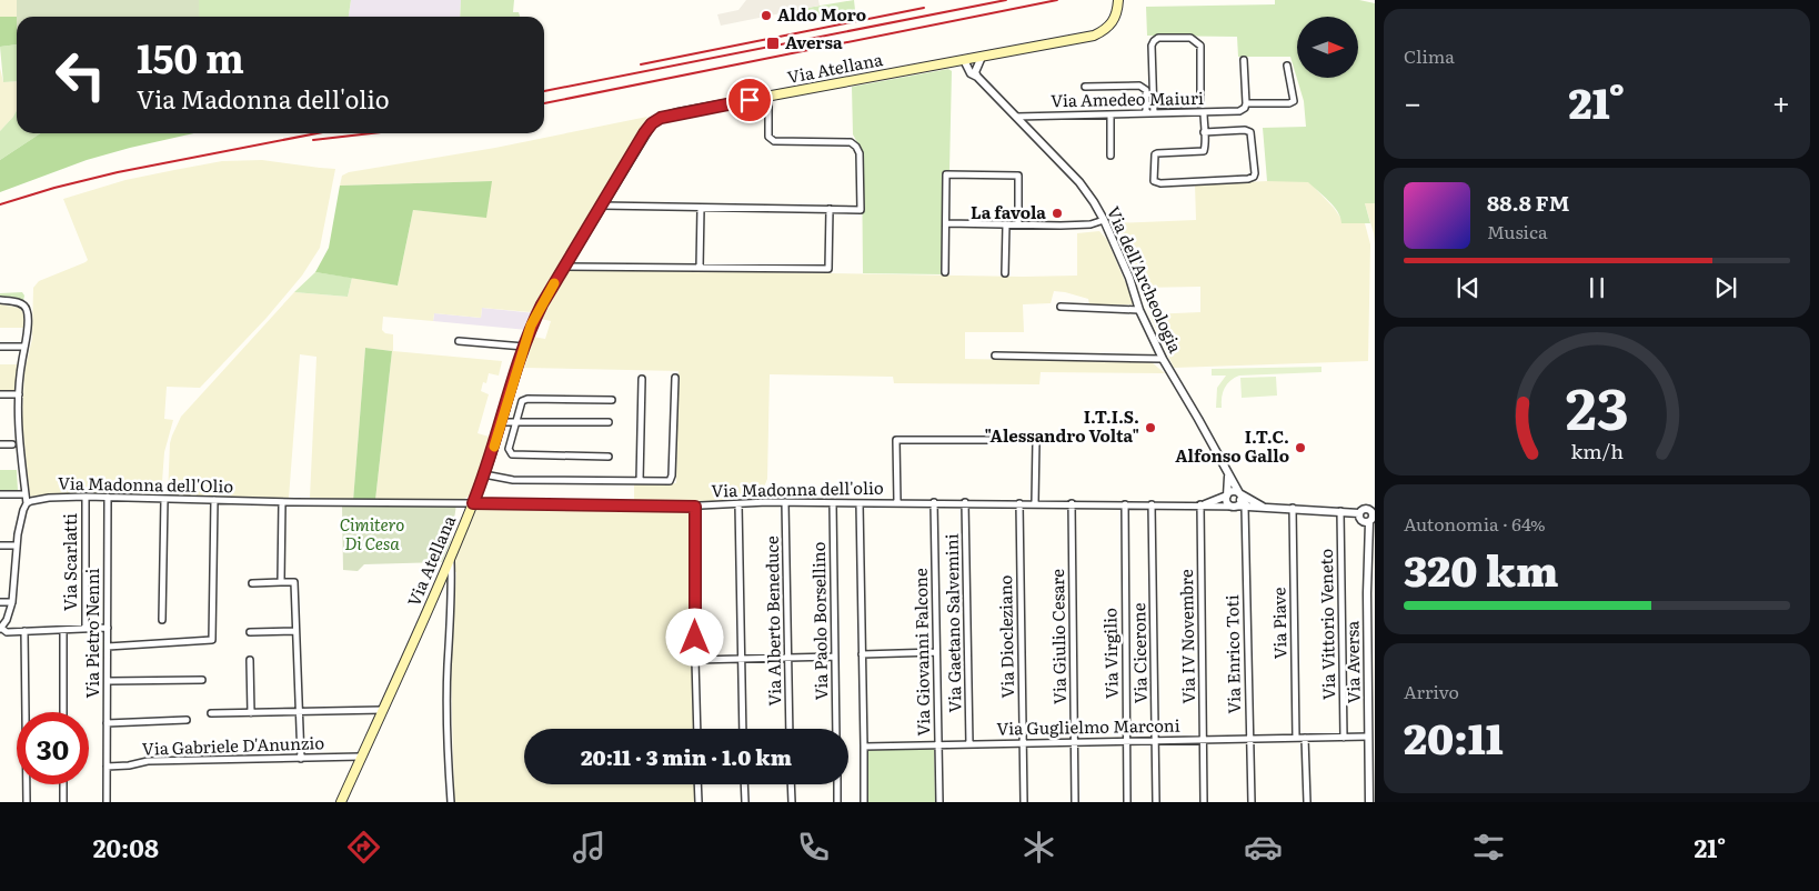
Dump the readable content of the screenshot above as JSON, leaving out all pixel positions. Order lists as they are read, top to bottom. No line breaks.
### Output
{"streets":{"main road":["Via Atellana"],"street":["Via Amedeo Maiuri","Via dell'Archeologia","Via Madonna dell'Olio","Via Madonna dell'olio","Via Scarlatti","Via Alberto Beneduce","Via Paolo Borsellino","Via Gaetano Salvemini","Via Piave","Via Vittorio Veneto","Via Pietro Nenni","Via Diocleziano","Via Giulio Cesare","Via IV Novembre","Via Giovanni Falcone","Via Virgilio","Via Cicerone","Via Enrico Toti","Via Aversa","Via Guglielmo Marconi","Via Gabriele D'Anunzio"]},"crossings":[["Via Atellana","Via dell'Archeologia"],["Via Atellana","Via Madonna dell'olio"],["Via Atellana","Via Gabriele D'Anunzio"],["Via Amedeo Maiuri","Via dell'Archeologia"],["Via dell'Archeologia","Via Piave"],["Via dell'Archeologia","Via Vittorio Veneto"],["Via dell'Archeologia","Via Enrico Toti"],["Via dell'Archeologia","Via Aversa"],["Via Madonna dell'Olio","Via Madonna dell'olio"],["Via Madonna dell'Olio","Via Scarlatti"],["Via Madonna dell'Olio","Via Pietro Nenni"],["Via Madonna dell'olio","Via Alberto Beneduce"],["Via Madonna dell'olio","Via Paolo Borsellino"],["Via Madonna dell'olio","Via Gaetano Salvemini"],["Via Madonna dell'olio","Via Diocleziano"],["Via Madonna dell'olio","Via Giulio Cesare"],["Via Madonna dell'olio","Via IV Novembre"],["Via Madonna dell'olio","Via Giovanni Falcone"],["Via Madonna dell'olio","Via Virgilio"],["Via Madonna dell'olio","Via Cicerone"],["Via Gaetano Salvemini","Via Guglielmo Marconi"],["Via Piave","Via Guglielmo Marconi"],["Via Vittorio Veneto","Via Guglielmo Marconi"],["Via Pietro Nenni","Via Gabriele D'Anunzio"],["Via Diocleziano","Via Guglielmo Marconi"],["Via Giulio Cesare","Via Guglielmo Marconi"],["Via IV Novembre","Via Guglielmo Marconi"],["Via Giovanni Falcone","Via Guglielmo Marconi"],["Via Virgilio","Via Guglielmo Marconi"],["Via Cicerone","Via Guglielmo Marconi"],["Via Enrico Toti","Via Guglielmo Marconi"],["Via Aversa","Via Guglielmo Marconi"]],"parks":["Cimitero Di Cesa"],"places":{"other":["Aldo Moro","La favola","I.T.I.S. \"Alessandro Volta\"","I.T.C. Alfonso Gallo"],"transit":["Aversa"]},"north":"right","page":{"tile":["Clima",["Autonomia · 64%","320 km"],["Arrivo","20:11"]],"turn":["150 m","Via Madonna dell'olio"],"heat":["−","21°","+"],"song":["88.8 FM","Musica"],"limit":"30","trip":"20:11 · 3 min · 1.0 km","tabs":["20:08","21°"],"gauge":["23","km/h"]}}
